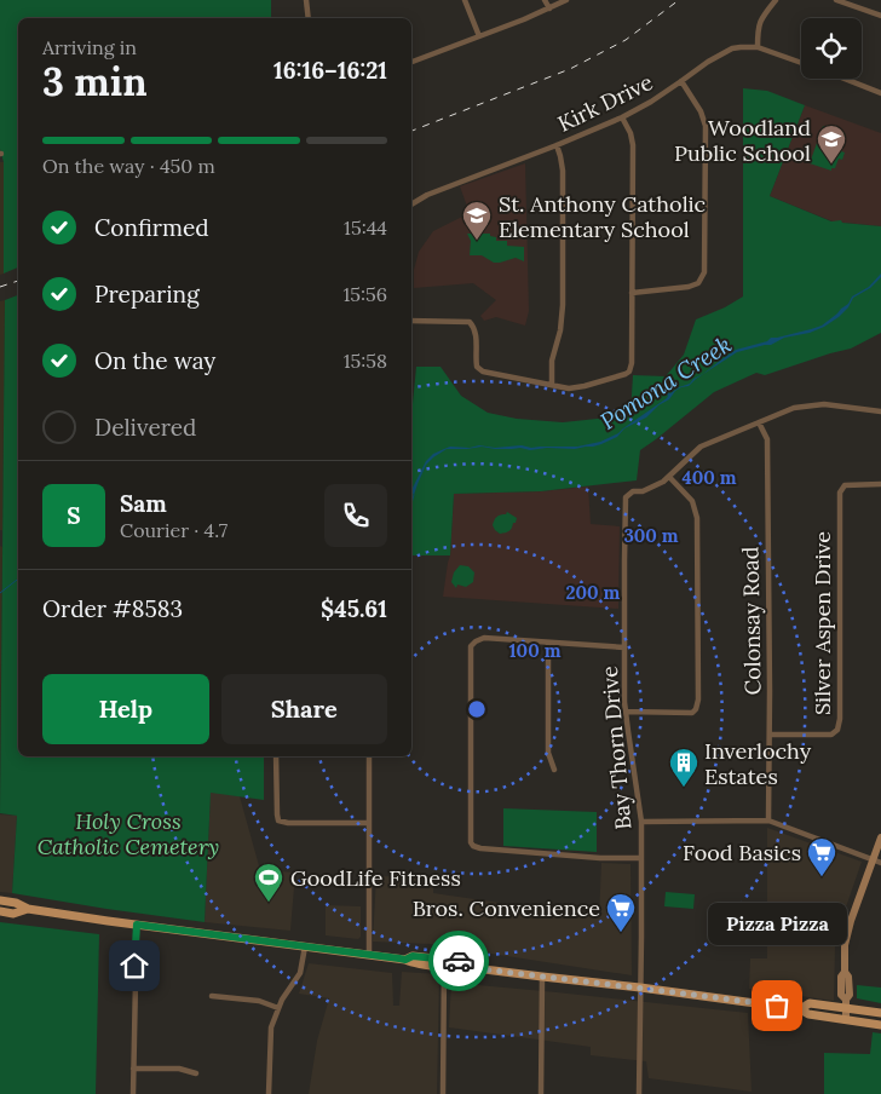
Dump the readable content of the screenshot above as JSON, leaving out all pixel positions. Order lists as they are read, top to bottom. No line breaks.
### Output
{"streets":{"street":["Kirk Drive","Colonsay Road","Silver Aspen Drive","Bay Thorn Drive"]},"crossings":[["Colonsay Road","Silver Aspen Drive"],["Colonsay Road","Bay Thorn Drive"]],"water":["Pomona Creek"],"parks":["Holy Cross Catholic Cemetery"],"places":{"school or university":["Woodland Public School","St. Anthony Catholic Elementary School"],"building":["Inverlochy Estates"],"supermarket":["Food Basics","Bros. Convenience"],"sports":["GoodLife Fitness"],"other":["Pizza Pizza"]},"page":{"heading":["3 min","Arriving in","16:16–16:21"],"panel":["Sam","Courier · 4.7","Order #8583","$45.61"],"bar":"On the way · 450 m","list":[["Confirmed","15:44"],["Preparing","15:56"],["On the way","15:58"],"Delivered"],"round":"S","buttons":["Help","Share"],"bubble":"Pizza Pizza"},"rings":["400 m","300 m","200 m","100 m"]}
